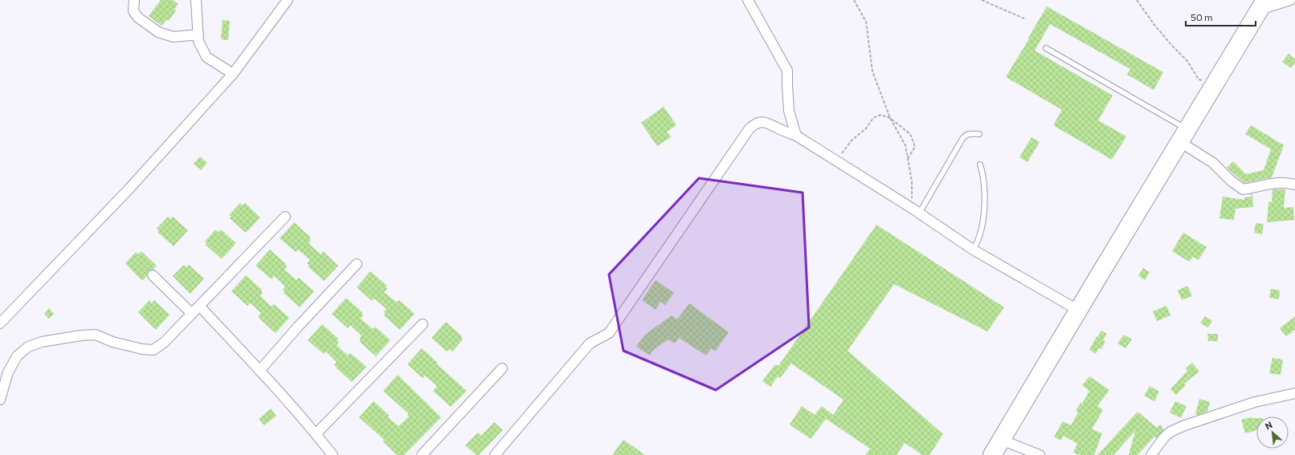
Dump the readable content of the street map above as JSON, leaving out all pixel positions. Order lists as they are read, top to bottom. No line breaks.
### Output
{"scale_bar":"50 m","north":"top left"}
